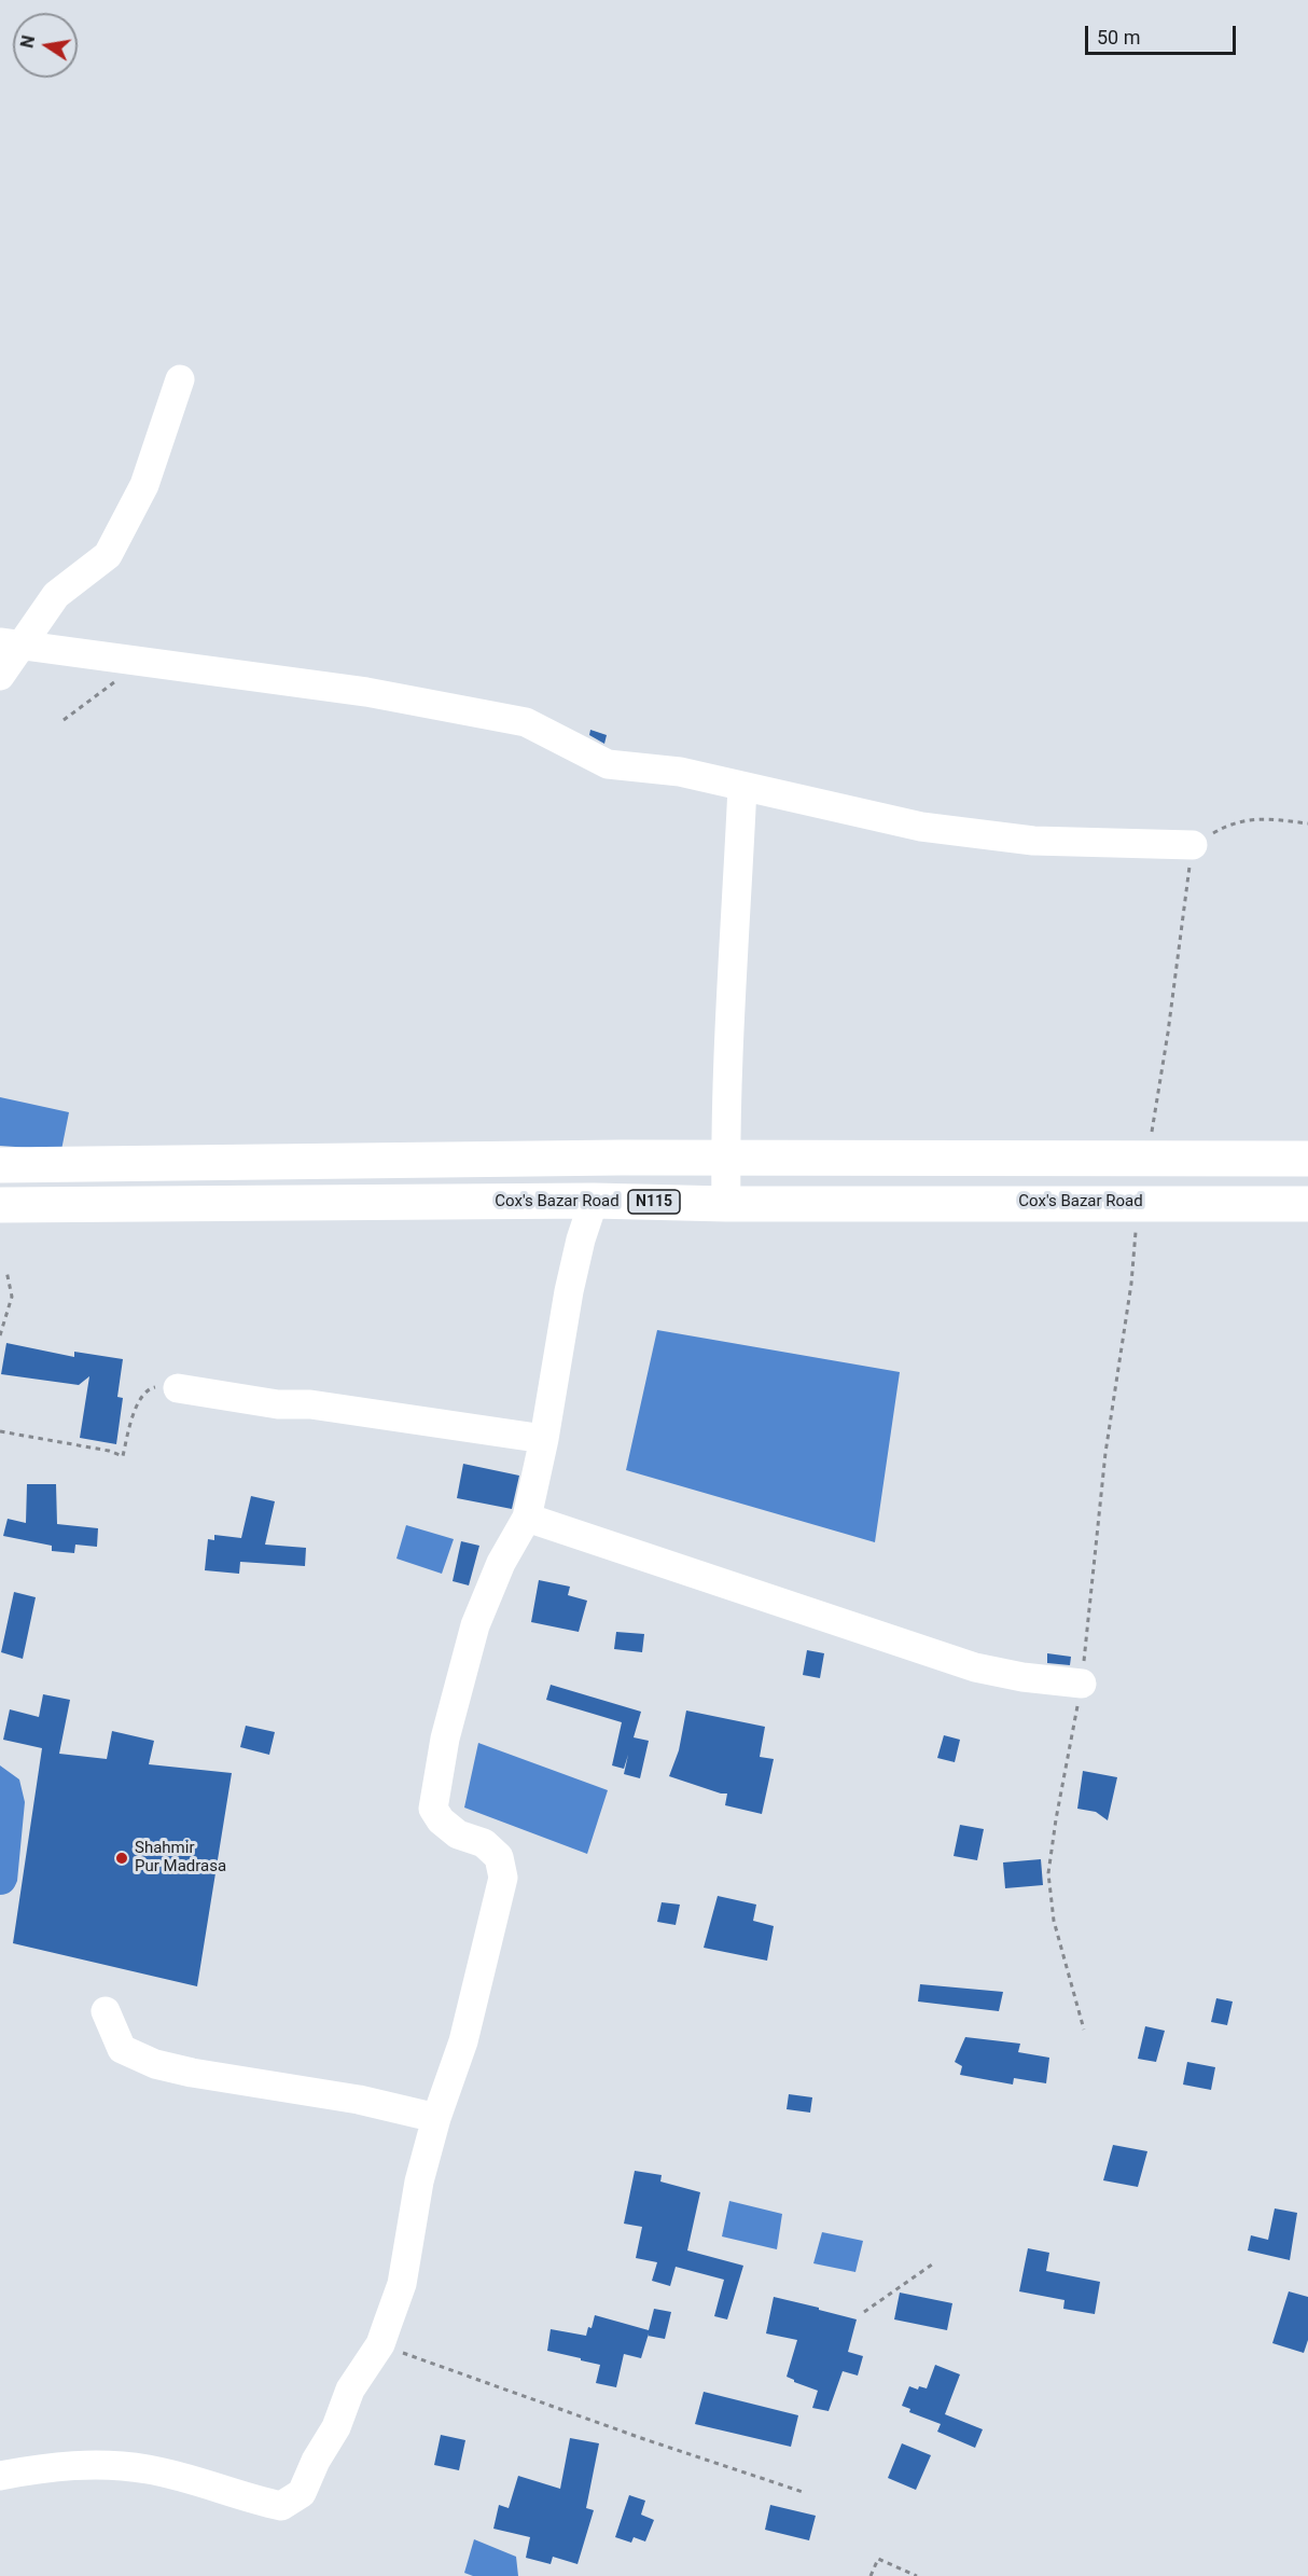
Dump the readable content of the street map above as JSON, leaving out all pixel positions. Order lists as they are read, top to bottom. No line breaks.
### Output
{"streets":{"highway":["Cox's Bazar Road","N115"]},"places":["Shahmir Pur Madrasa"],"scale_bar":"50 m","north":"left"}
